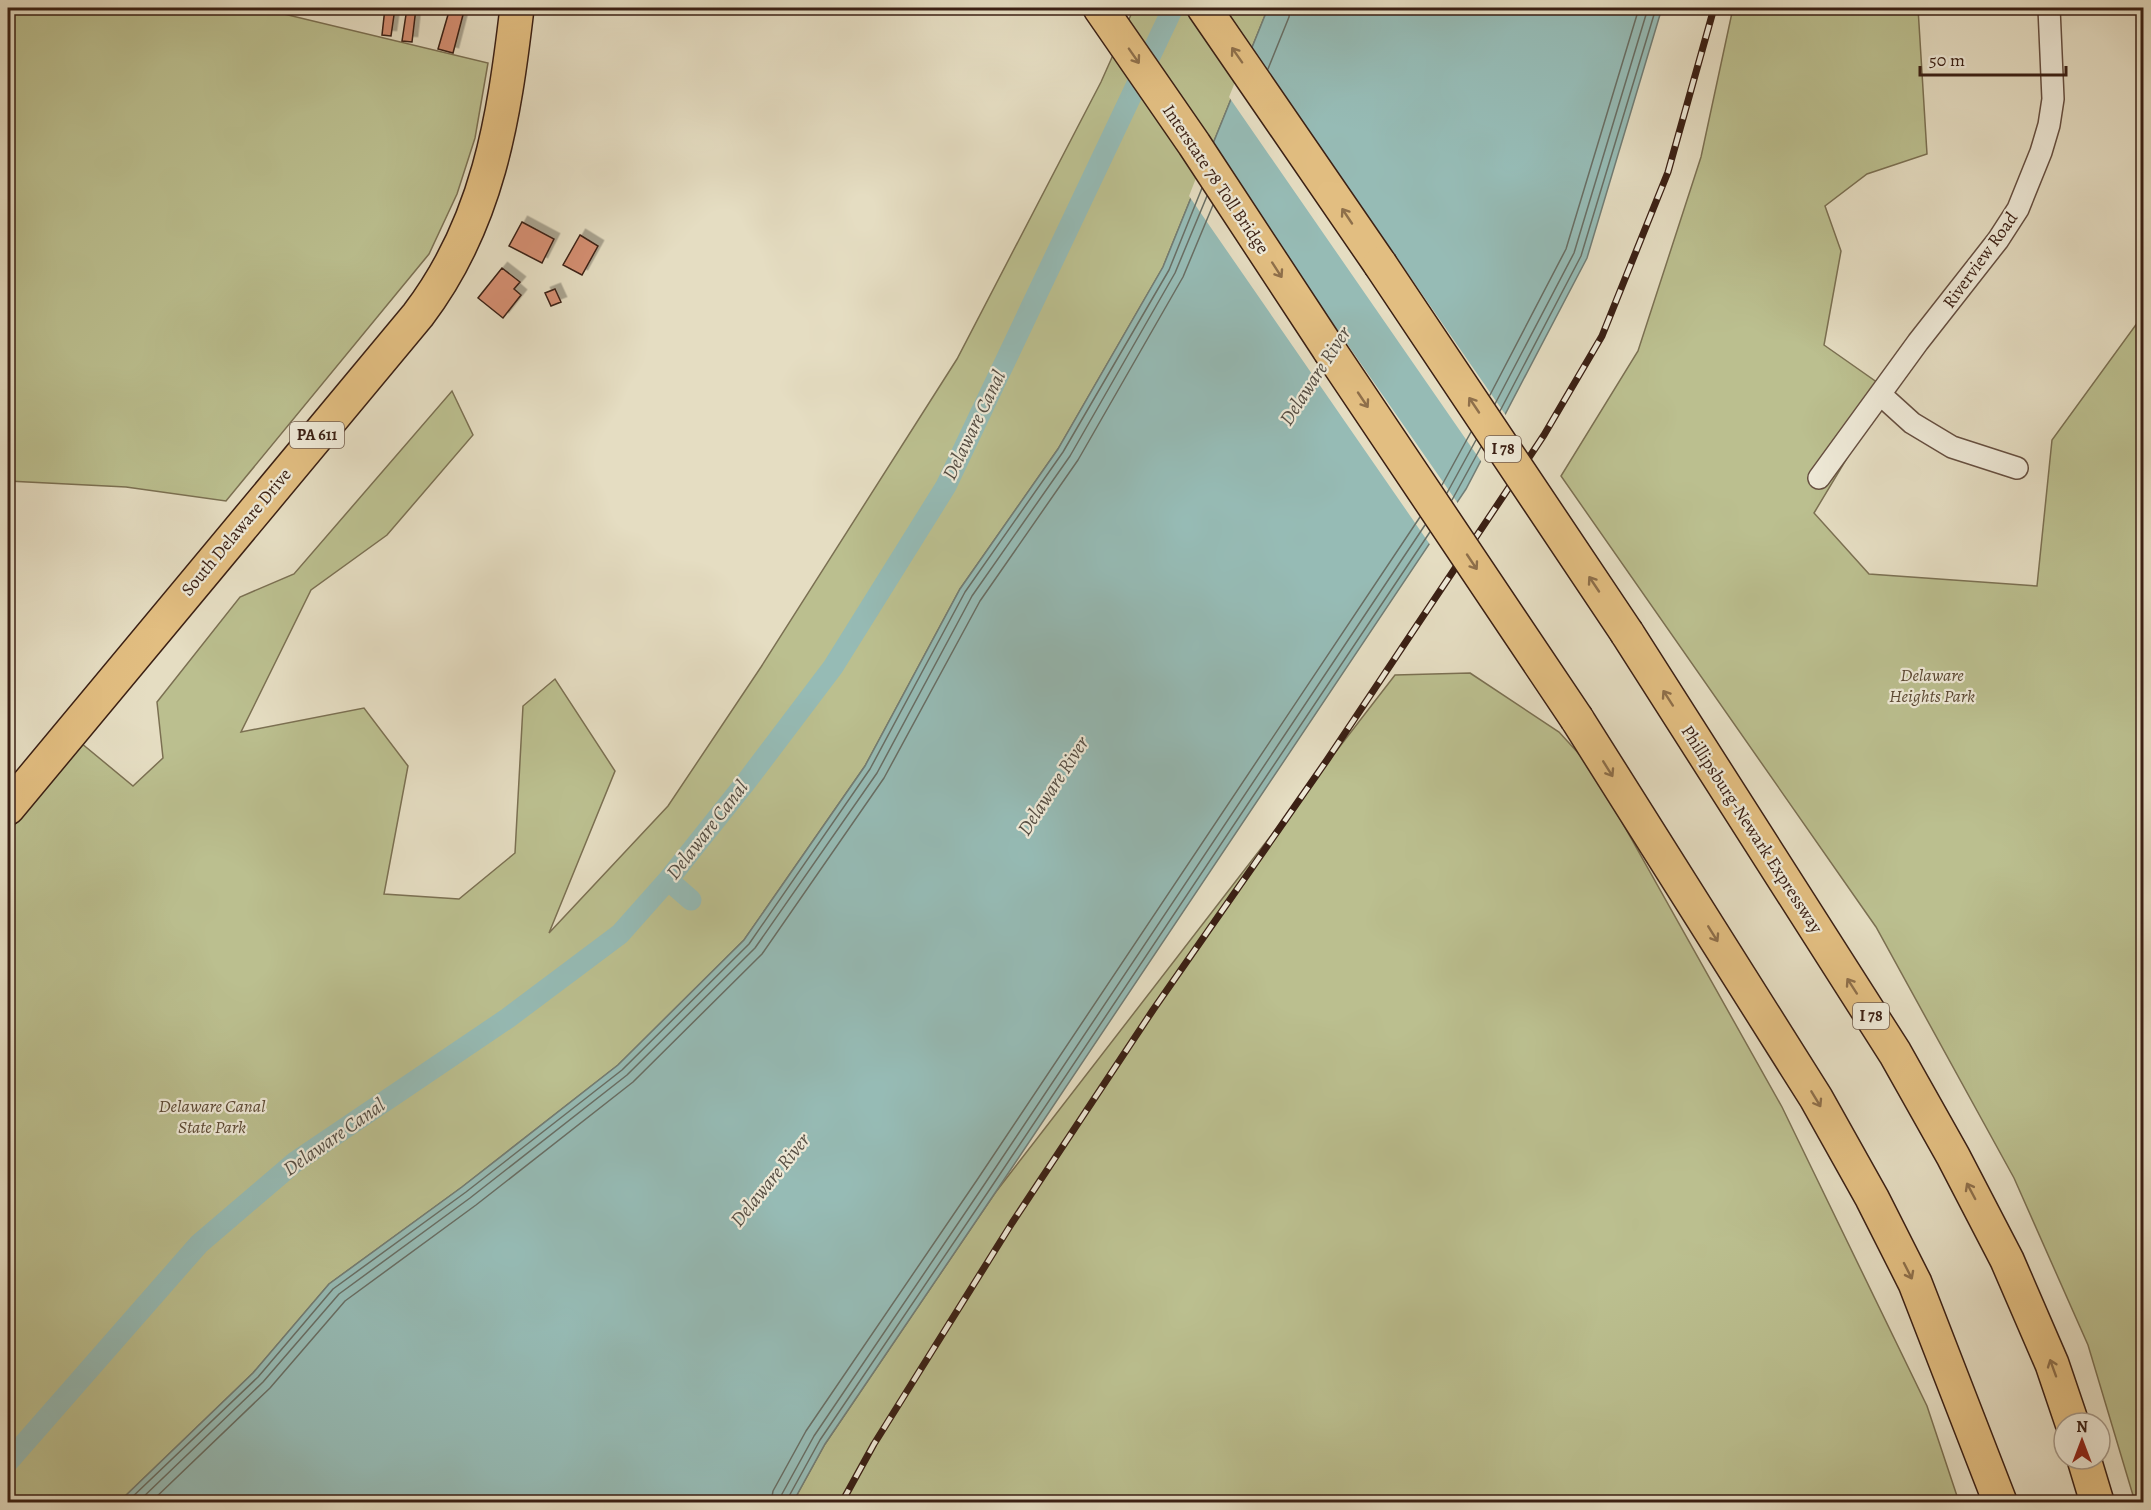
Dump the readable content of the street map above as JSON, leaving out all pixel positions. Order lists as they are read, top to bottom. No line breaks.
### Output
{"streets":{"highway":["Interstate 78 Toll Bridge","PA 611","I 78","South Delaware Drive","Phillipsburg-Newark Expressway"],"street":["Riverview Road"]},"one_way":["Interstate 78 Toll Bridge","Phillipsburg-Newark Expressway"],"water":["Delaware River","Delaware Canal"],"parks":["Delaware Heights Park","Delaware Canal State Park"],"scale_bar":"50 m","north":"top"}
